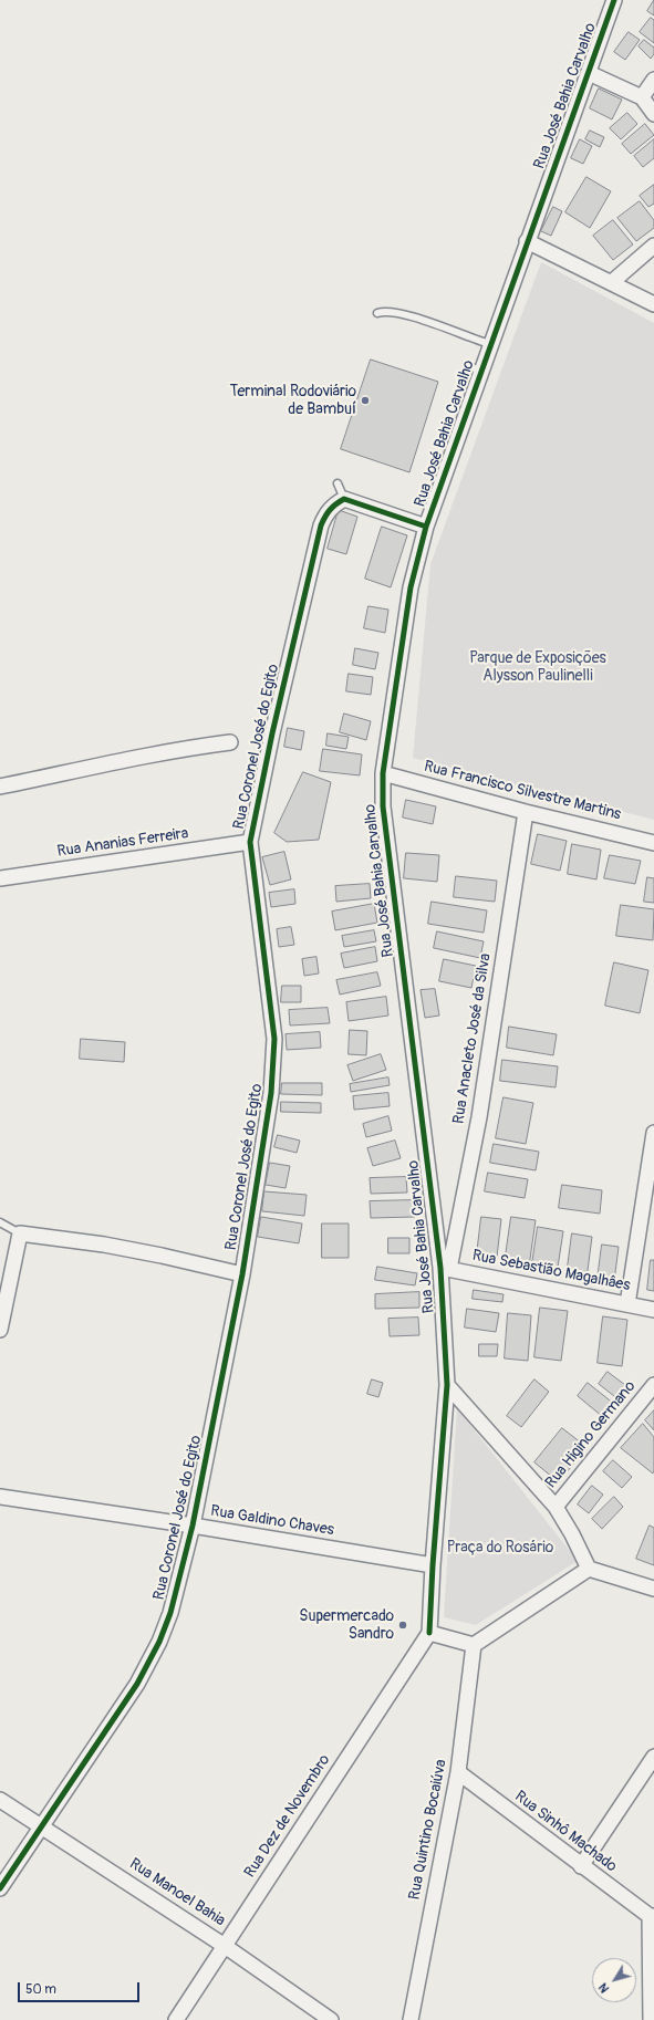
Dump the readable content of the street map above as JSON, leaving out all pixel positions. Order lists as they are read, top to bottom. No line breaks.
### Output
{"streets":{"street":["Rua José Bahia Carvalho","Rua Coronel José do Egito","Rua Francisco Silvestre Martins","Rua Ananias Ferreira","Rua Anacleto José da Silva","Rua Sebastião Magalhâes","Rua Higino Germano","Rua Galdino Chaves","Rua Dez de Novembro","Rua Quintino Bocaiúva","Rua Sinhô Machado","Rua Manoel Bahia"]},"crossings":[["Rua José Bahia Carvalho","Rua Francisco Silvestre Martins"],["Rua José Bahia Carvalho","Rua Anacleto José da Silva"],["Rua José Bahia Carvalho","Rua Sebastião Magalhâes"],["Rua José Bahia Carvalho","Rua Galdino Chaves"],["Rua José Bahia Carvalho","Rua Dez de Novembro"],["Rua Coronel José do Egito","Rua Ananias Ferreira"],["Rua Coronel José do Egito","Rua Galdino Chaves"],["Rua Coronel José do Egito","Rua Manoel Bahia"],["Rua Francisco Silvestre Martins","Rua Anacleto José da Silva"],["Rua Anacleto José da Silva","Rua Sebastião Magalhâes"],["Rua Dez de Novembro","Rua Manoel Bahia"],["Rua Quintino Bocaiúva","Rua Sinhô Machado"]],"parks":["Parque de Exposições Alysson Paulinelli","Praça do Rosário"],"places":["Terminal Rodoviário de Bambuí","Supermercado Sandro"],"scale_bar":"50 m","north":"bottom left"}
